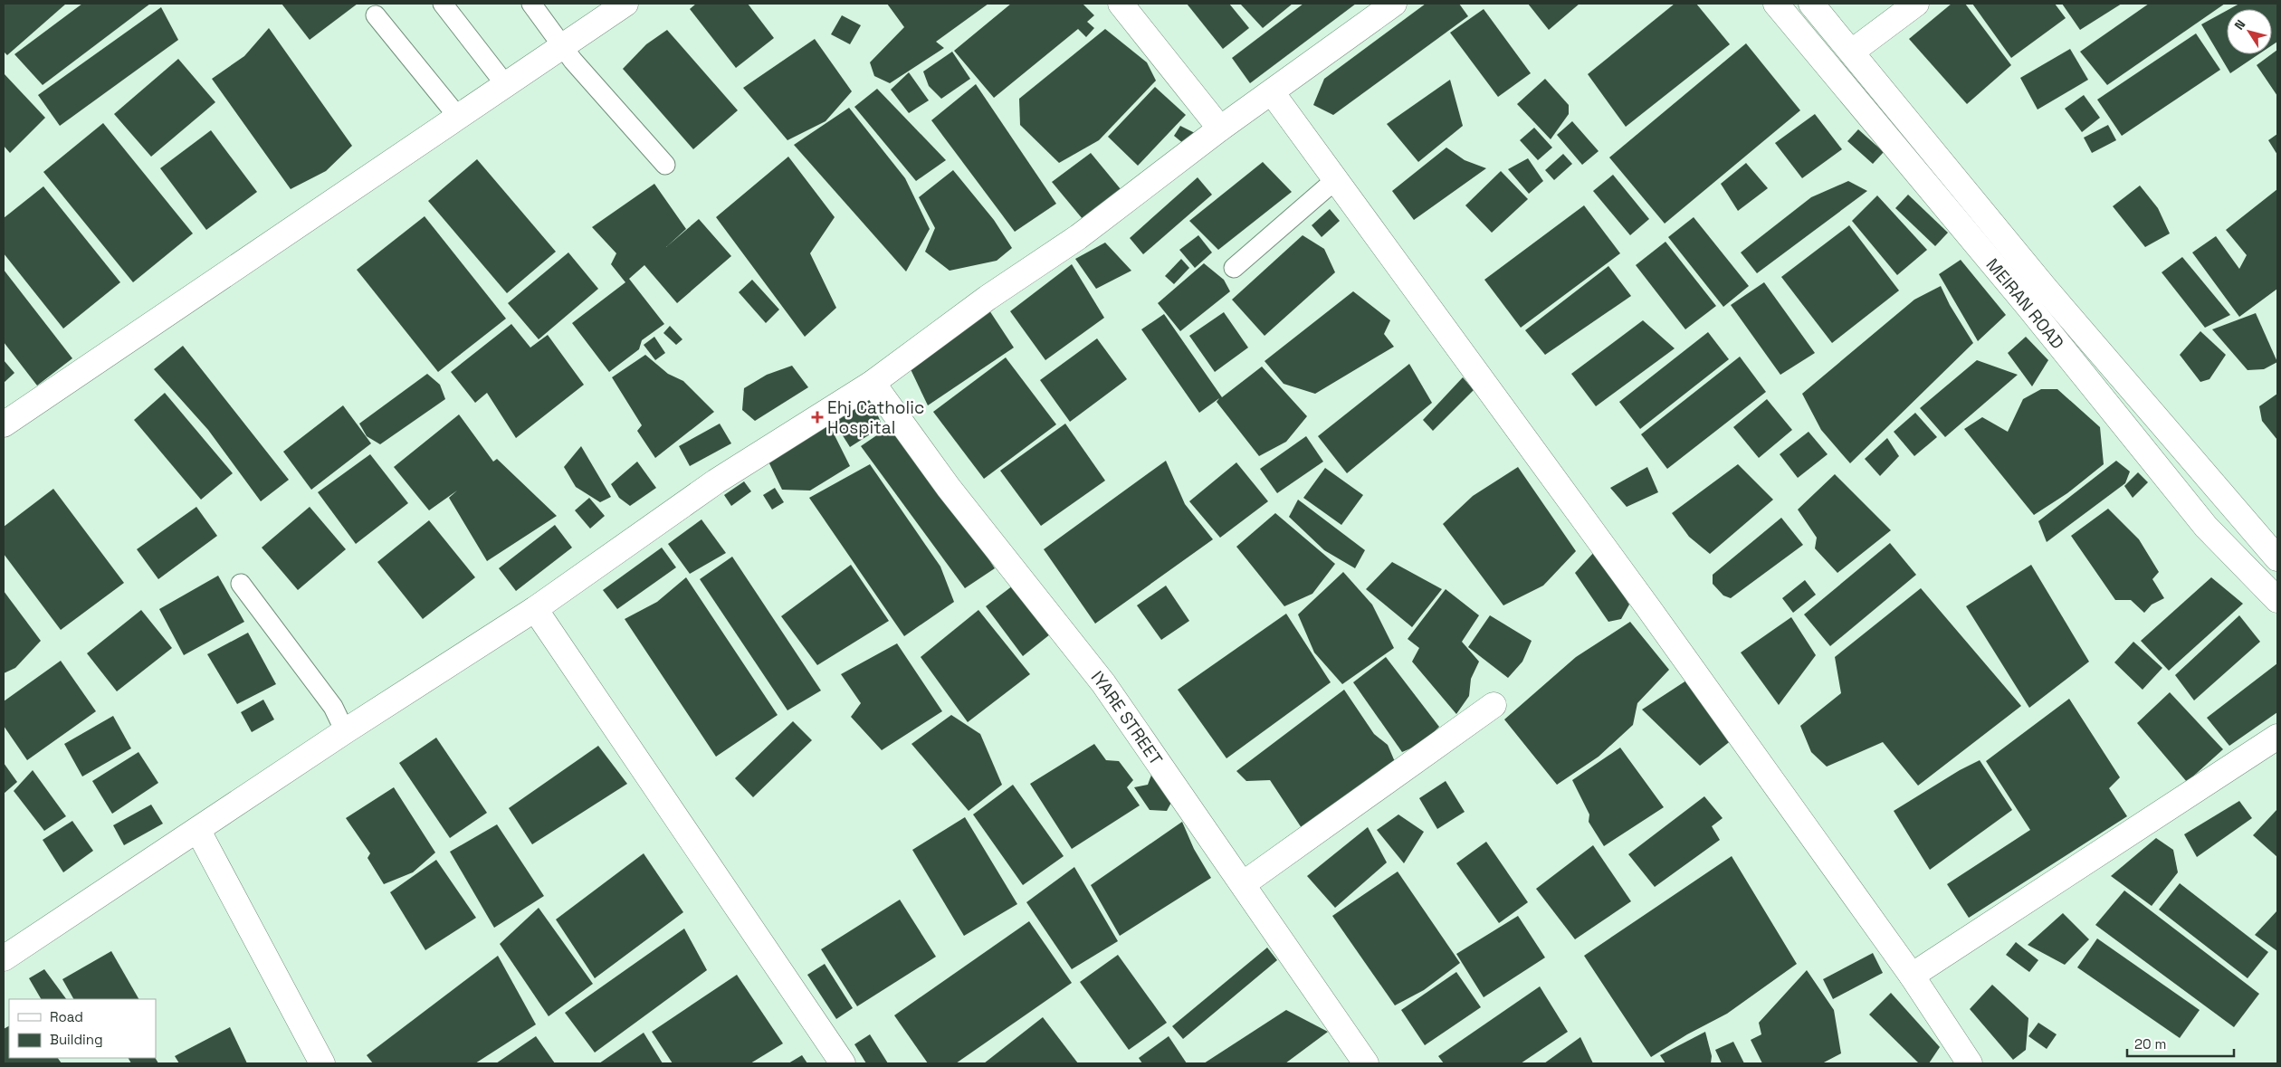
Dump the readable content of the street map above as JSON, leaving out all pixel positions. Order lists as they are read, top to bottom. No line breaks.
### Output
{"streets":{"street":["MEIRAN ROAD","IYARE STREET"]},"places":{"health":["Ehj Catholic Hospital"]},"legend":["Road","Building"],"scale_bar":"20 m","north":"top left"}
